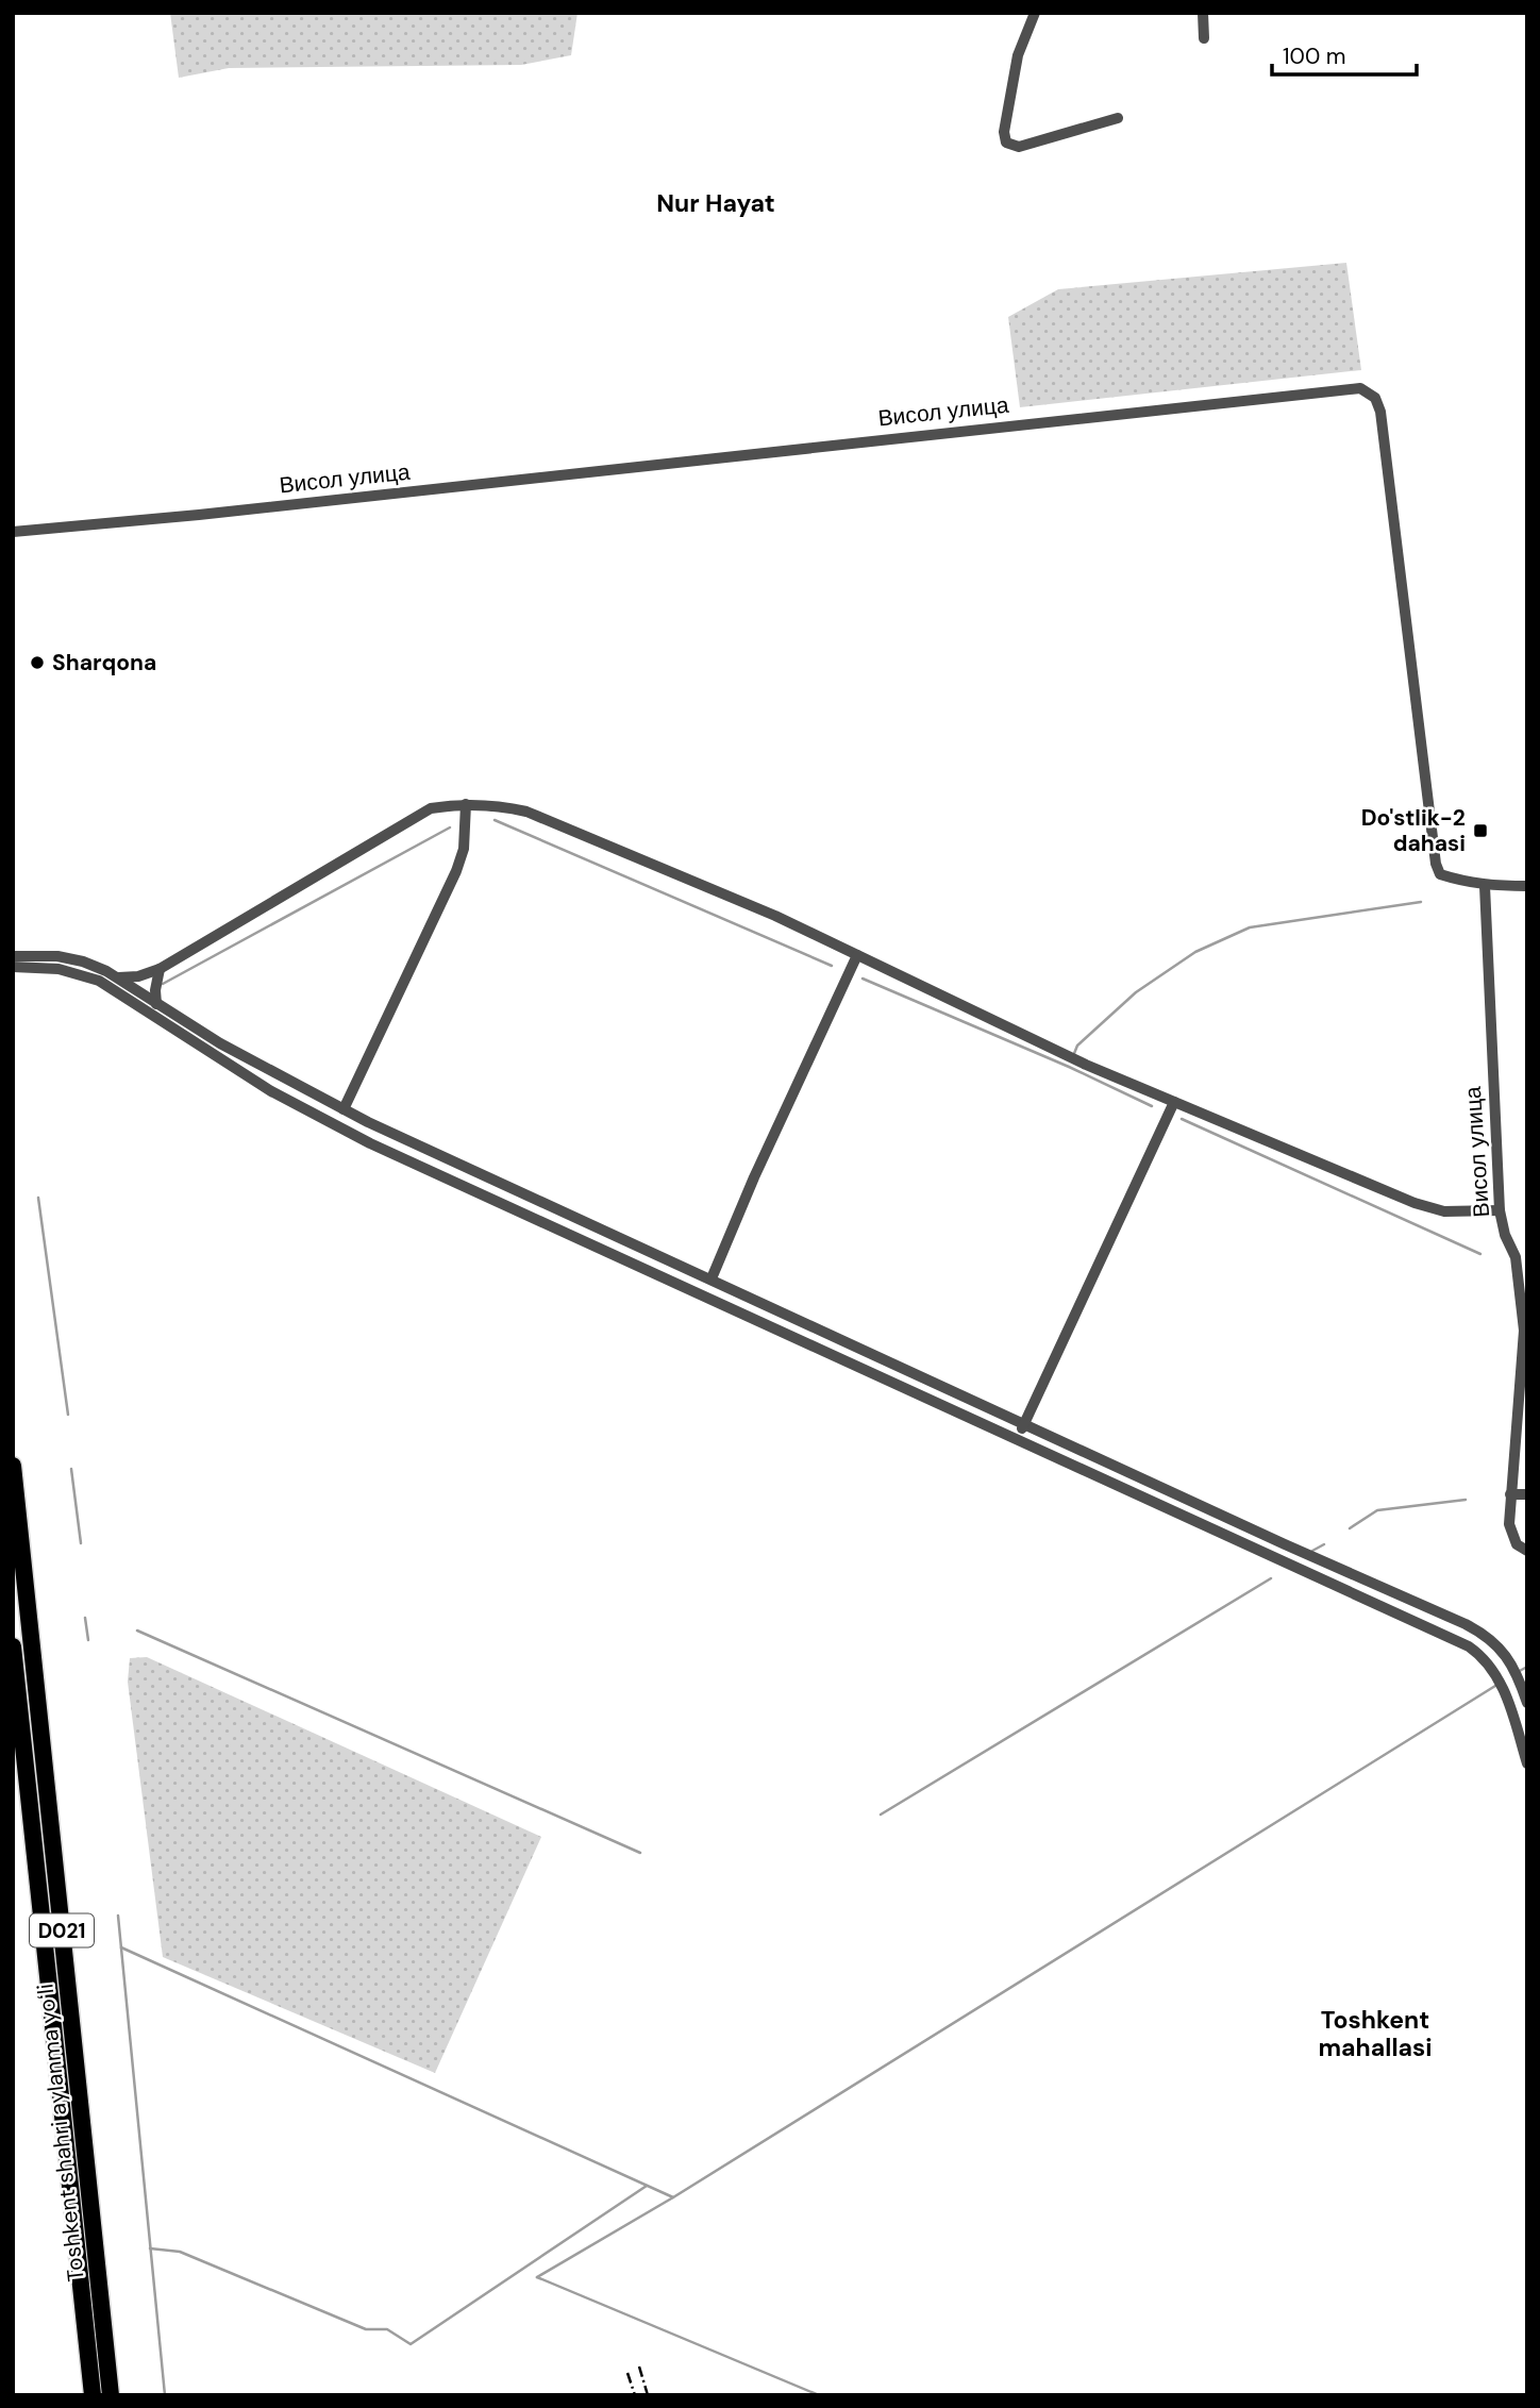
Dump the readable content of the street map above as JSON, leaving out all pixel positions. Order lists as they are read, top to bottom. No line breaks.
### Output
{"streets":{"highway":["D021","Toshkent shahri aylanma yoʻli"],"street":["Висол улица"]},"districts":["Nur Hayat","Toshkent mahallasi"],"places":{"other":["Sharqona"],"transit":["Do'stlik-2 dahasi"]},"scale_bar":"100 m"}
